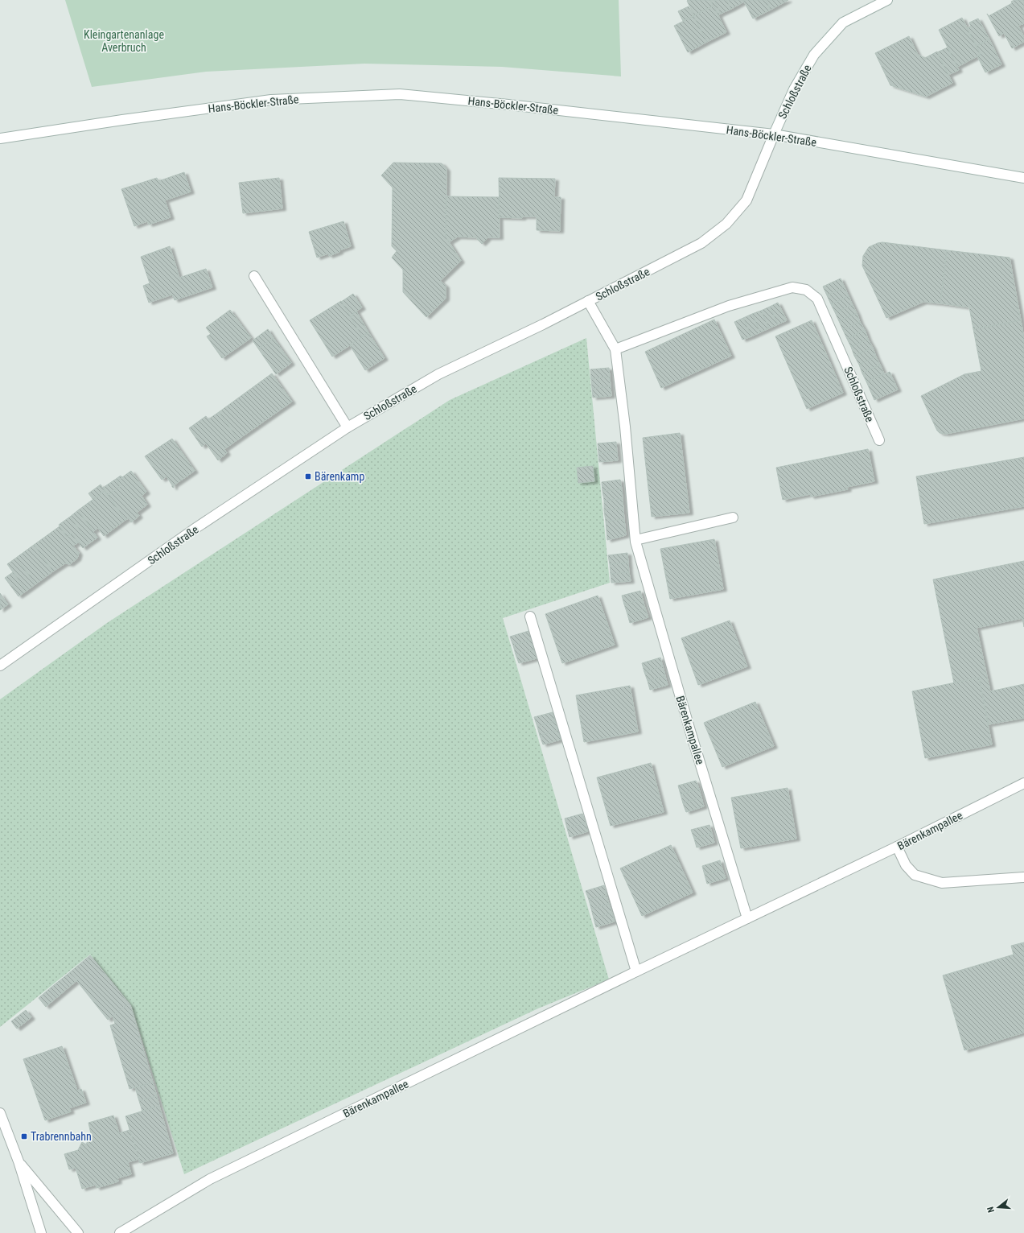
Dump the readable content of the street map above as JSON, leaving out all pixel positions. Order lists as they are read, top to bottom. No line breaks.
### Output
{"streets":{"street":["Schloßstraße","Hans-Böckler-Straße","Bärenkampallee"]},"crossings":[["Schloßstraße","Hans-Böckler-Straße"],["Schloßstraße","Bärenkampallee"]],"parks":["Kleingartenanlage Averbruch"],"places":{"transit":["Bärenkamp","Trabrennbahn"]},"north":"left"}
